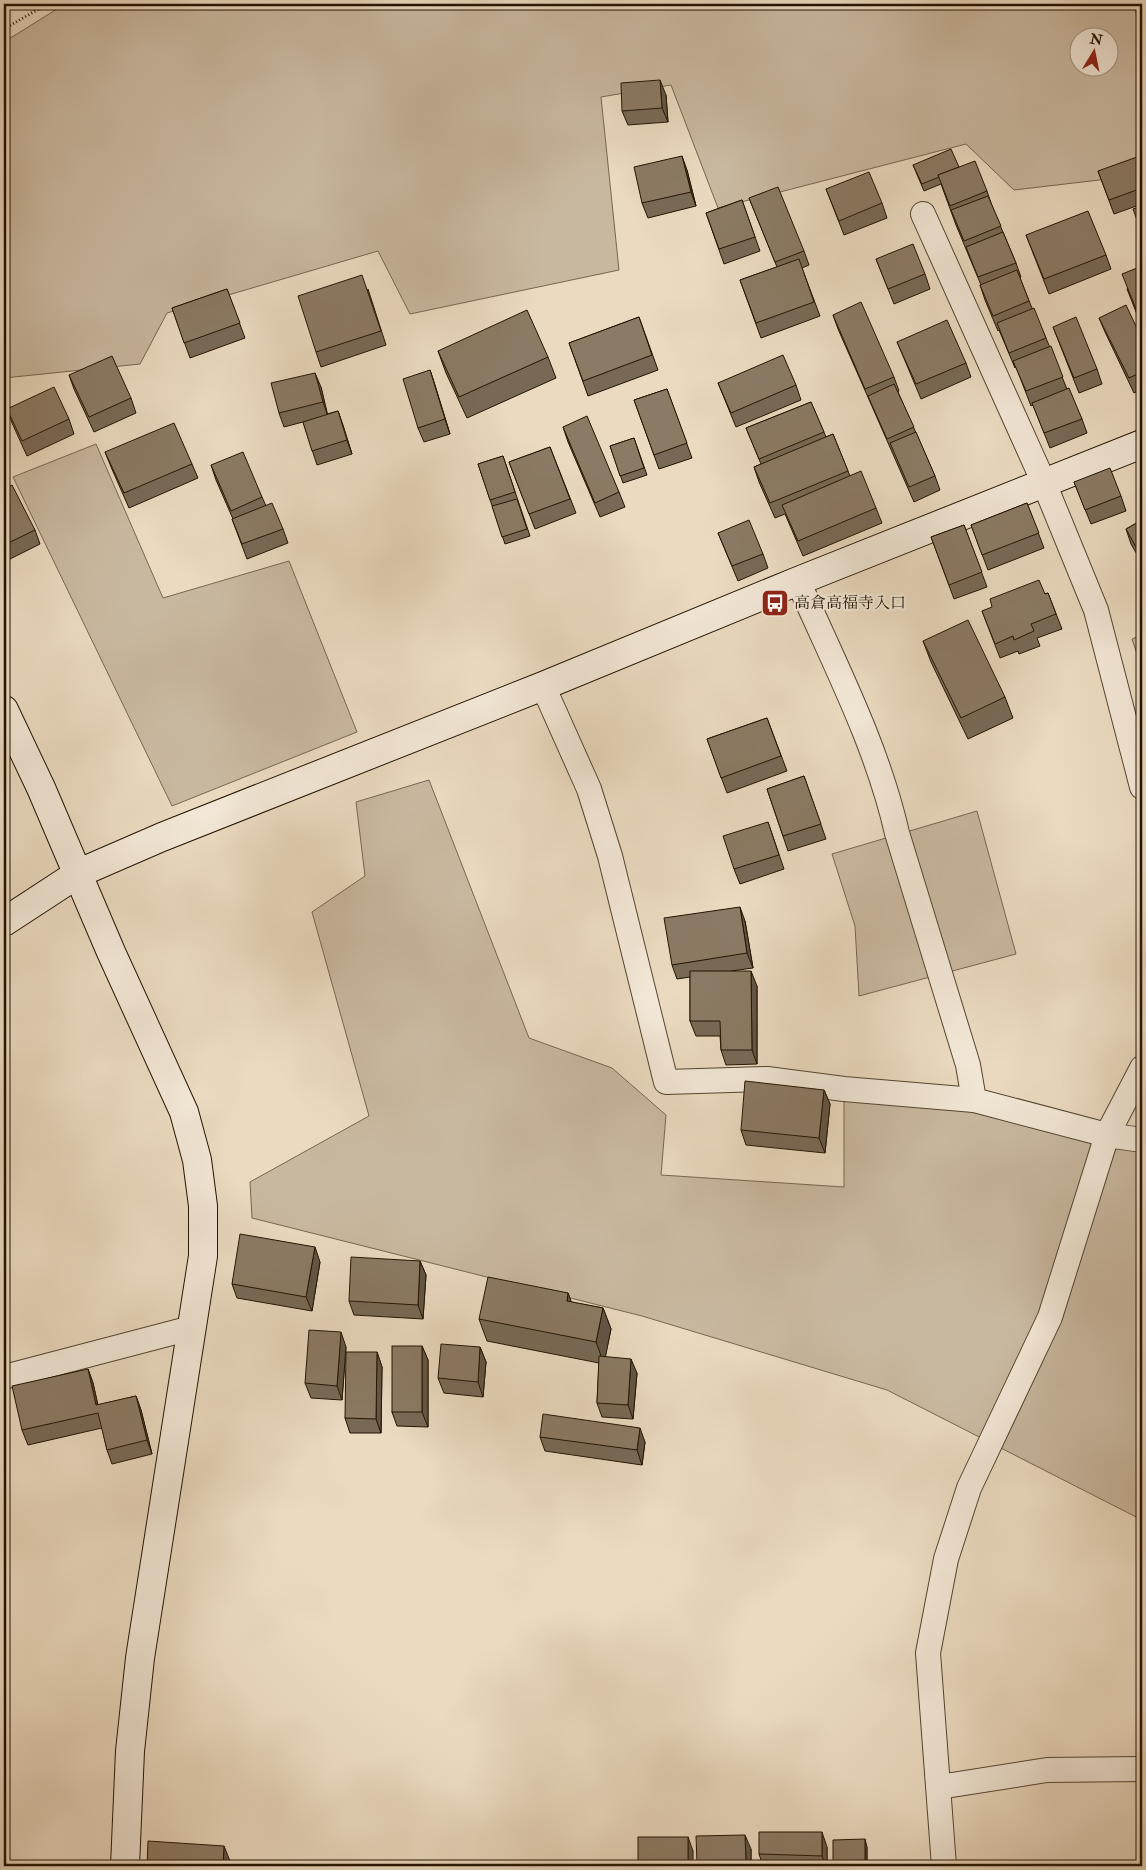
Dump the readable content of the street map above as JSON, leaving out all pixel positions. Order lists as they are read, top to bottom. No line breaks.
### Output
{"places":{"bus stop":["高倉高福寺入口"]},"north":"top"}
